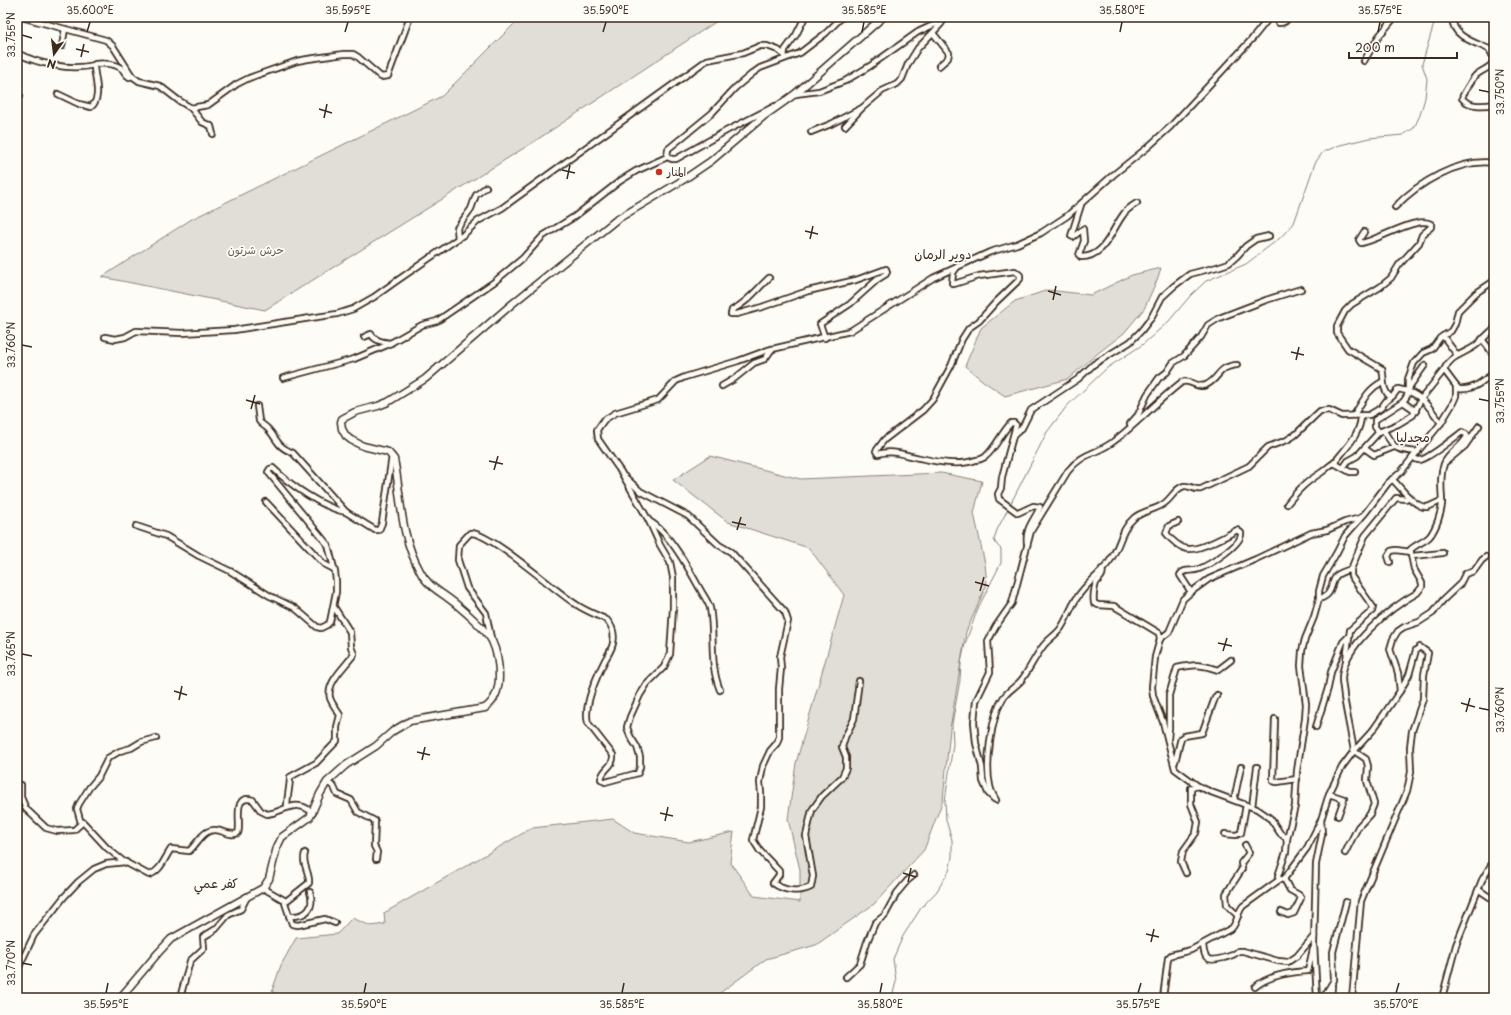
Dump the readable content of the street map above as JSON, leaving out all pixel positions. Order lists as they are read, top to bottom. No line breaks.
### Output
{"districts":["دوير الرمان","مجدليا","كفر عمي"],"parks":["حرش شرتون"],"places":["المنار"],"scale_bar":"200 m","north":"bottom","coordinates":["35.600°E","35.595°E","35.590°E","35.585°E","35.580°E","35.575°E","33.755°N","33.750°N","33.760°N","33.765°N","33.770°N","35.570°E"]}
